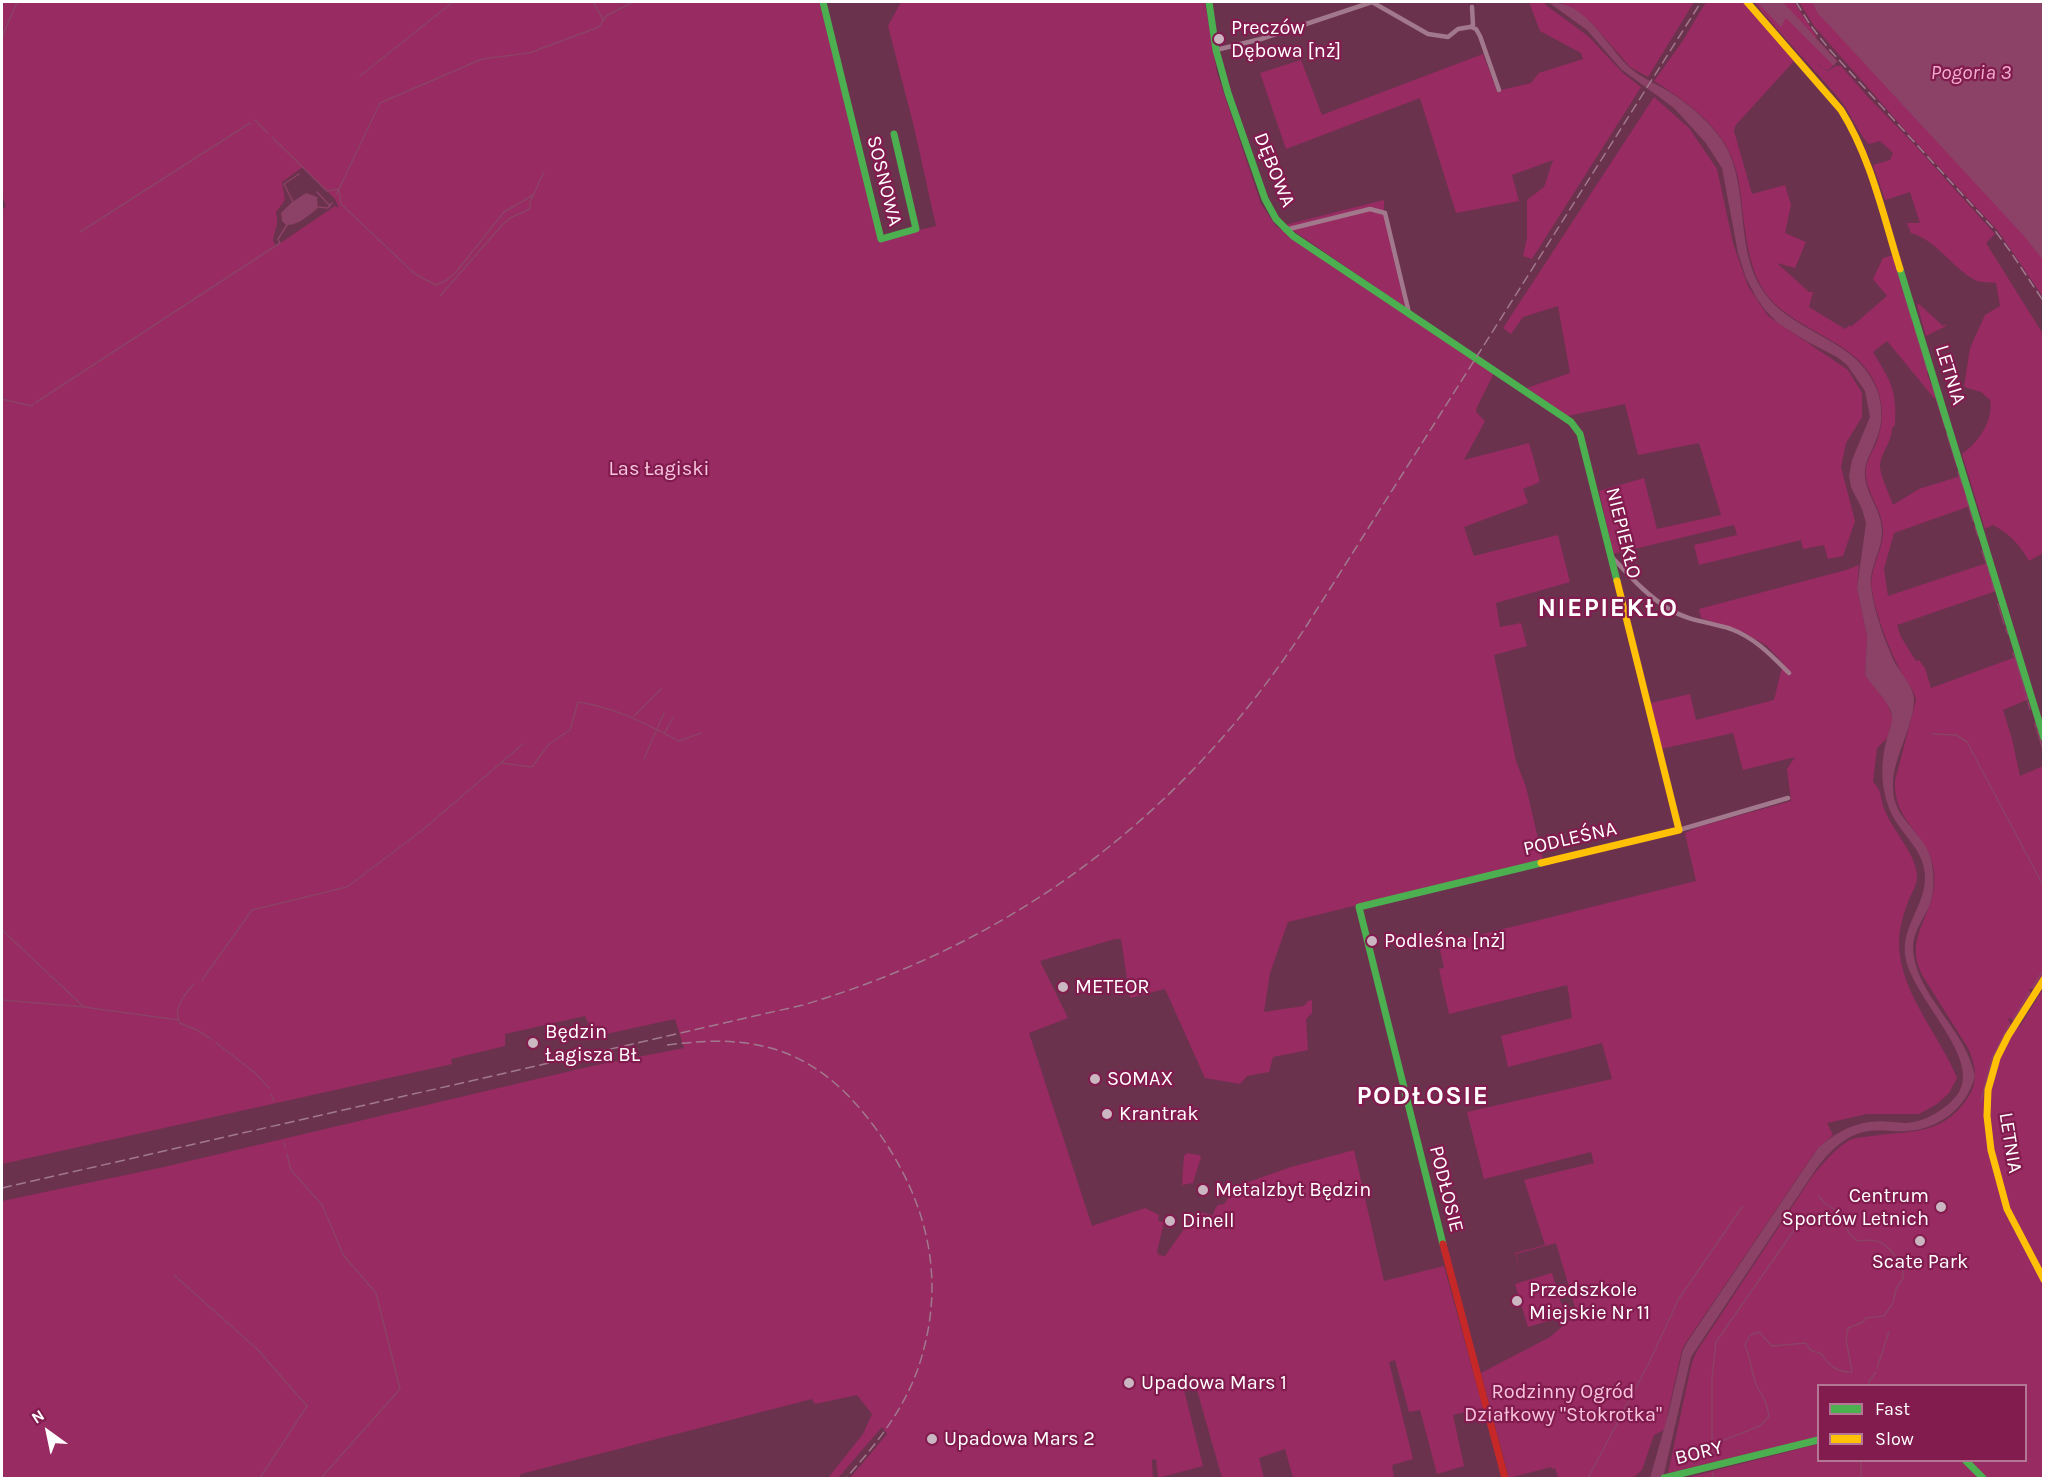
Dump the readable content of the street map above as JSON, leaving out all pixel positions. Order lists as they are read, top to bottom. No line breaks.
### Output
{"streets":{"street":["DĘBOWA","SOSNOWA","LETNIA","NIEPIEKŁO","PODLEŚNA","PODŁOSIE","BORY"]},"crossings":[["DĘBOWA","NIEPIEKŁO"],["NIEPIEKŁO","PODLEŚNA"],["PODLEŚNA","PODŁOSIE"]],"districts":["NIEPIEKŁO","PODŁOSIE"],"water":["Pogoria 3"],"parks":["Las Łagiski","Rodzinny Ogród Działkowy \"Stokrotka\""],"places":["Preczów Dębowa [nż]","Podleśna [nż]","METEOR","Będzin Łagisza BŁ","SOMAX","Krantrak","Metalzbyt Będzin","Centrum Sportów Letnich","Dinell","Scate Park","Przedszkole Miejskie Nr 11","Upadowa Mars 1","Upadowa Mars 2"],"legend":["Fast","Slow"],"north":"top left"}
